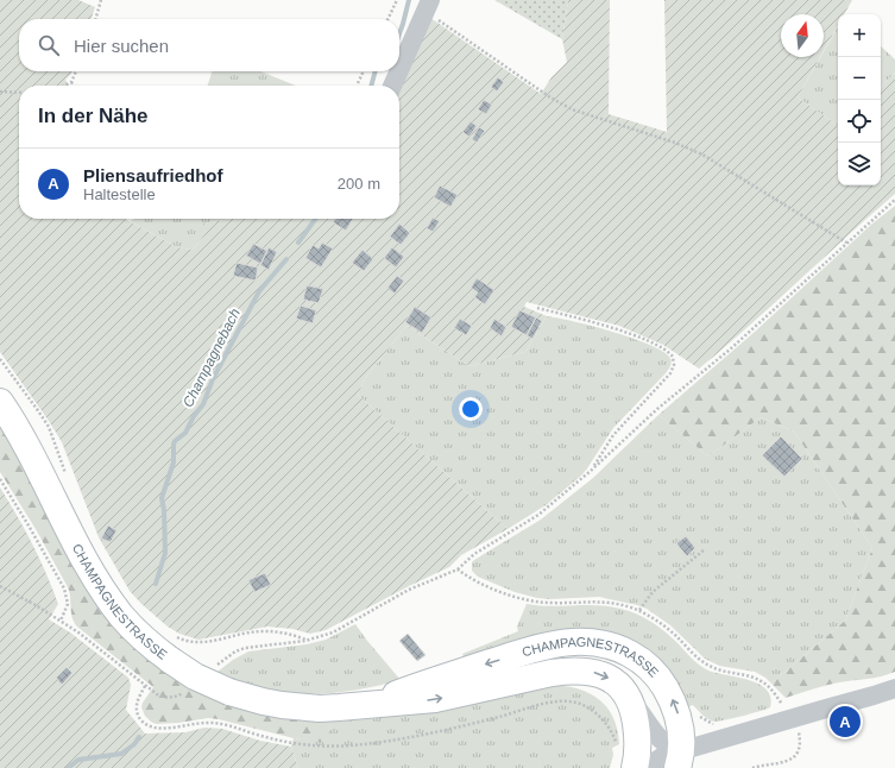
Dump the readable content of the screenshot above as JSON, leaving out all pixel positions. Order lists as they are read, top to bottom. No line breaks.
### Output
{"streets":{"main road":["CHAMPAGNESTRASSE"]},"water":["Champagnebach"],"north":"top","page":{"map_buttons":["+","−"],"search":"Hier suchen","heading":"In der Nähe","list":[{"mark":"A","name":"Pliensaufriedhof","note":"Haltestelle","value":"200 m"}],"pins":"A"}}
